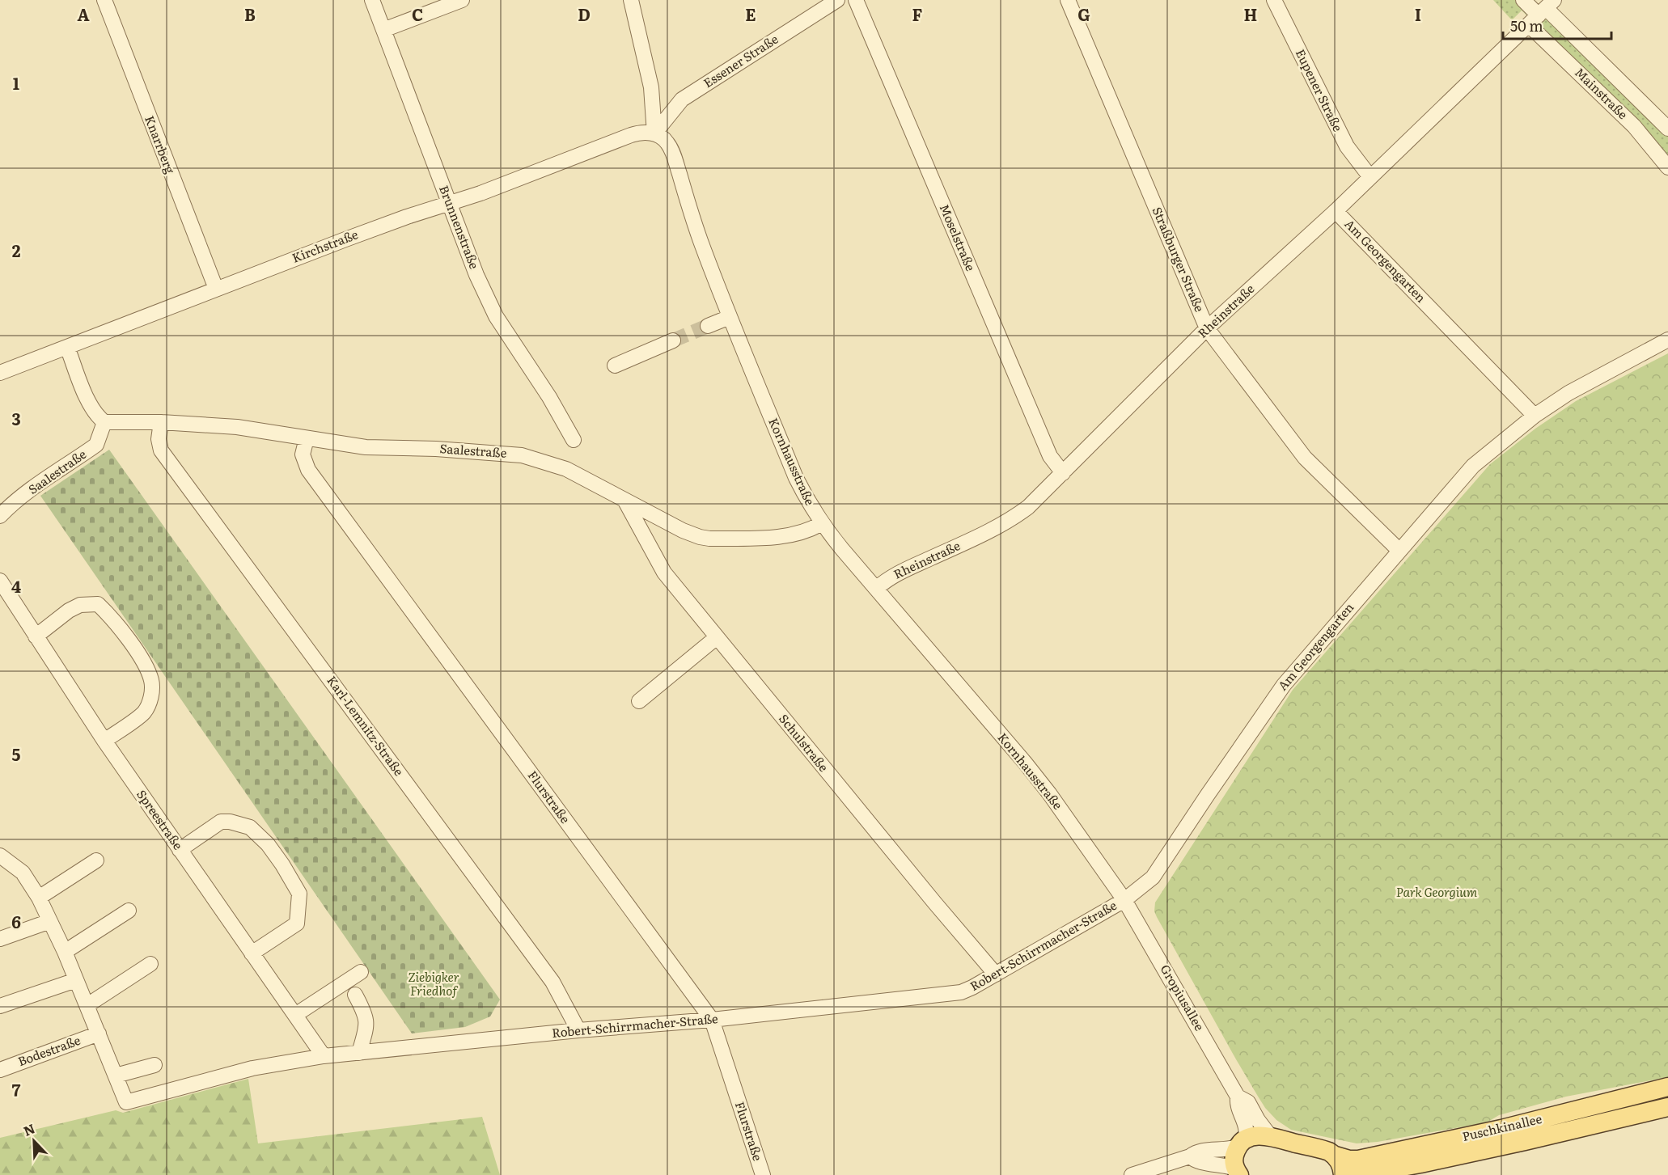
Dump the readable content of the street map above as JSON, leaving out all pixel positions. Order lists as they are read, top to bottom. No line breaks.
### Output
{"streets":{"main road":["Puschkinallee"],"street":["Essener Straße","Eupener Straße","Mainstraße","Knarrberg","Brunnenstraße","Moselstraße","Kirchstraße","Straßburger Straße","Am Georgengarten","Rheinstraße","Saalestraße","Kornhausstraße","Karl-Lemnitz-Straße","Schulstraße","Flurstraße","Spreestraße","Robert-Schirrmacher-Straße","Gropiusallee","Bodestraße"]},"crossings":[["Essener Straße","Kirchstraße"],["Essener Straße","Kornhausstraße"],["Eupener Straße","Rheinstraße"],["Mainstraße","Rheinstraße"],["Knarrberg","Kirchstraße"],["Brunnenstraße","Kirchstraße"],["Moselstraße","Rheinstraße"],["Kirchstraße","Kornhausstraße"],["Straßburger Straße","Am Georgengarten"],["Straßburger Straße","Rheinstraße"],["Am Georgengarten","Rheinstraße"],["Am Georgengarten","Kornhausstraße"],["Am Georgengarten","Robert-Schirrmacher-Straße"],["Am Georgengarten","Gropiusallee"],["Rheinstraße","Kornhausstraße"],["Saalestraße","Kornhausstraße"],["Saalestraße","Karl-Lemnitz-Straße"],["Saalestraße","Schulstraße"],["Saalestraße","Flurstraße"],["Kornhausstraße","Robert-Schirrmacher-Straße"],["Kornhausstraße","Gropiusallee"],["Karl-Lemnitz-Straße","Robert-Schirrmacher-Straße"],["Schulstraße","Robert-Schirrmacher-Straße"],["Flurstraße","Robert-Schirrmacher-Straße"],["Spreestraße","Robert-Schirrmacher-Straße"],["Robert-Schirrmacher-Straße","Gropiusallee"],["Gropiusallee","Puschkinallee"]],"parks":["Park Georgium","Ziebigker Friedhof"],"scale_bar":"50 m","north":"top left","grid":{"columns":["A","B","C","D","E","F","G","H","I"],"rows":["1","2","3","4","5","6","7"]}}
